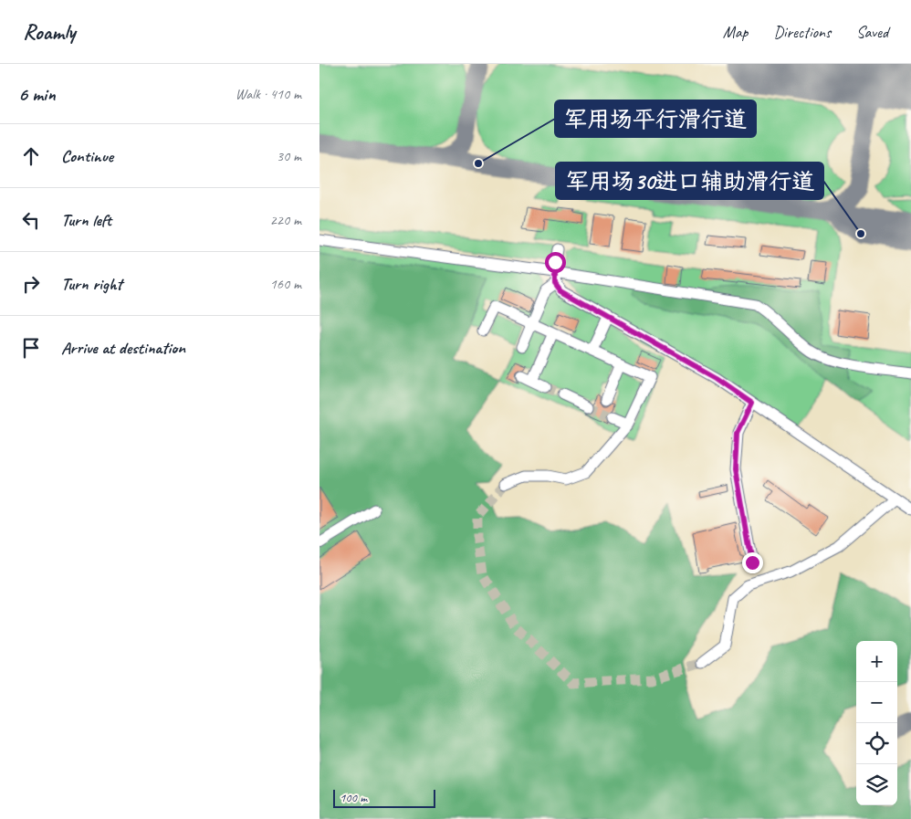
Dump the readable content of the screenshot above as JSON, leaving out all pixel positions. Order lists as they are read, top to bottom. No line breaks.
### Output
{"places":["军用场平行滑行道","军用场30进口辅助滑行道"],"scale_bar":"100 m","page":{"header":"Roamly","nav":["Map","Directions","Saved"],"heading":["6 min","Walk · 410 m"],"list":[["Continue","30 m"],["Turn left","220 m"],["Turn right","160 m"],"Arrive at destination"],"map_buttons":["+","−"],"scale":"100 m"}}
